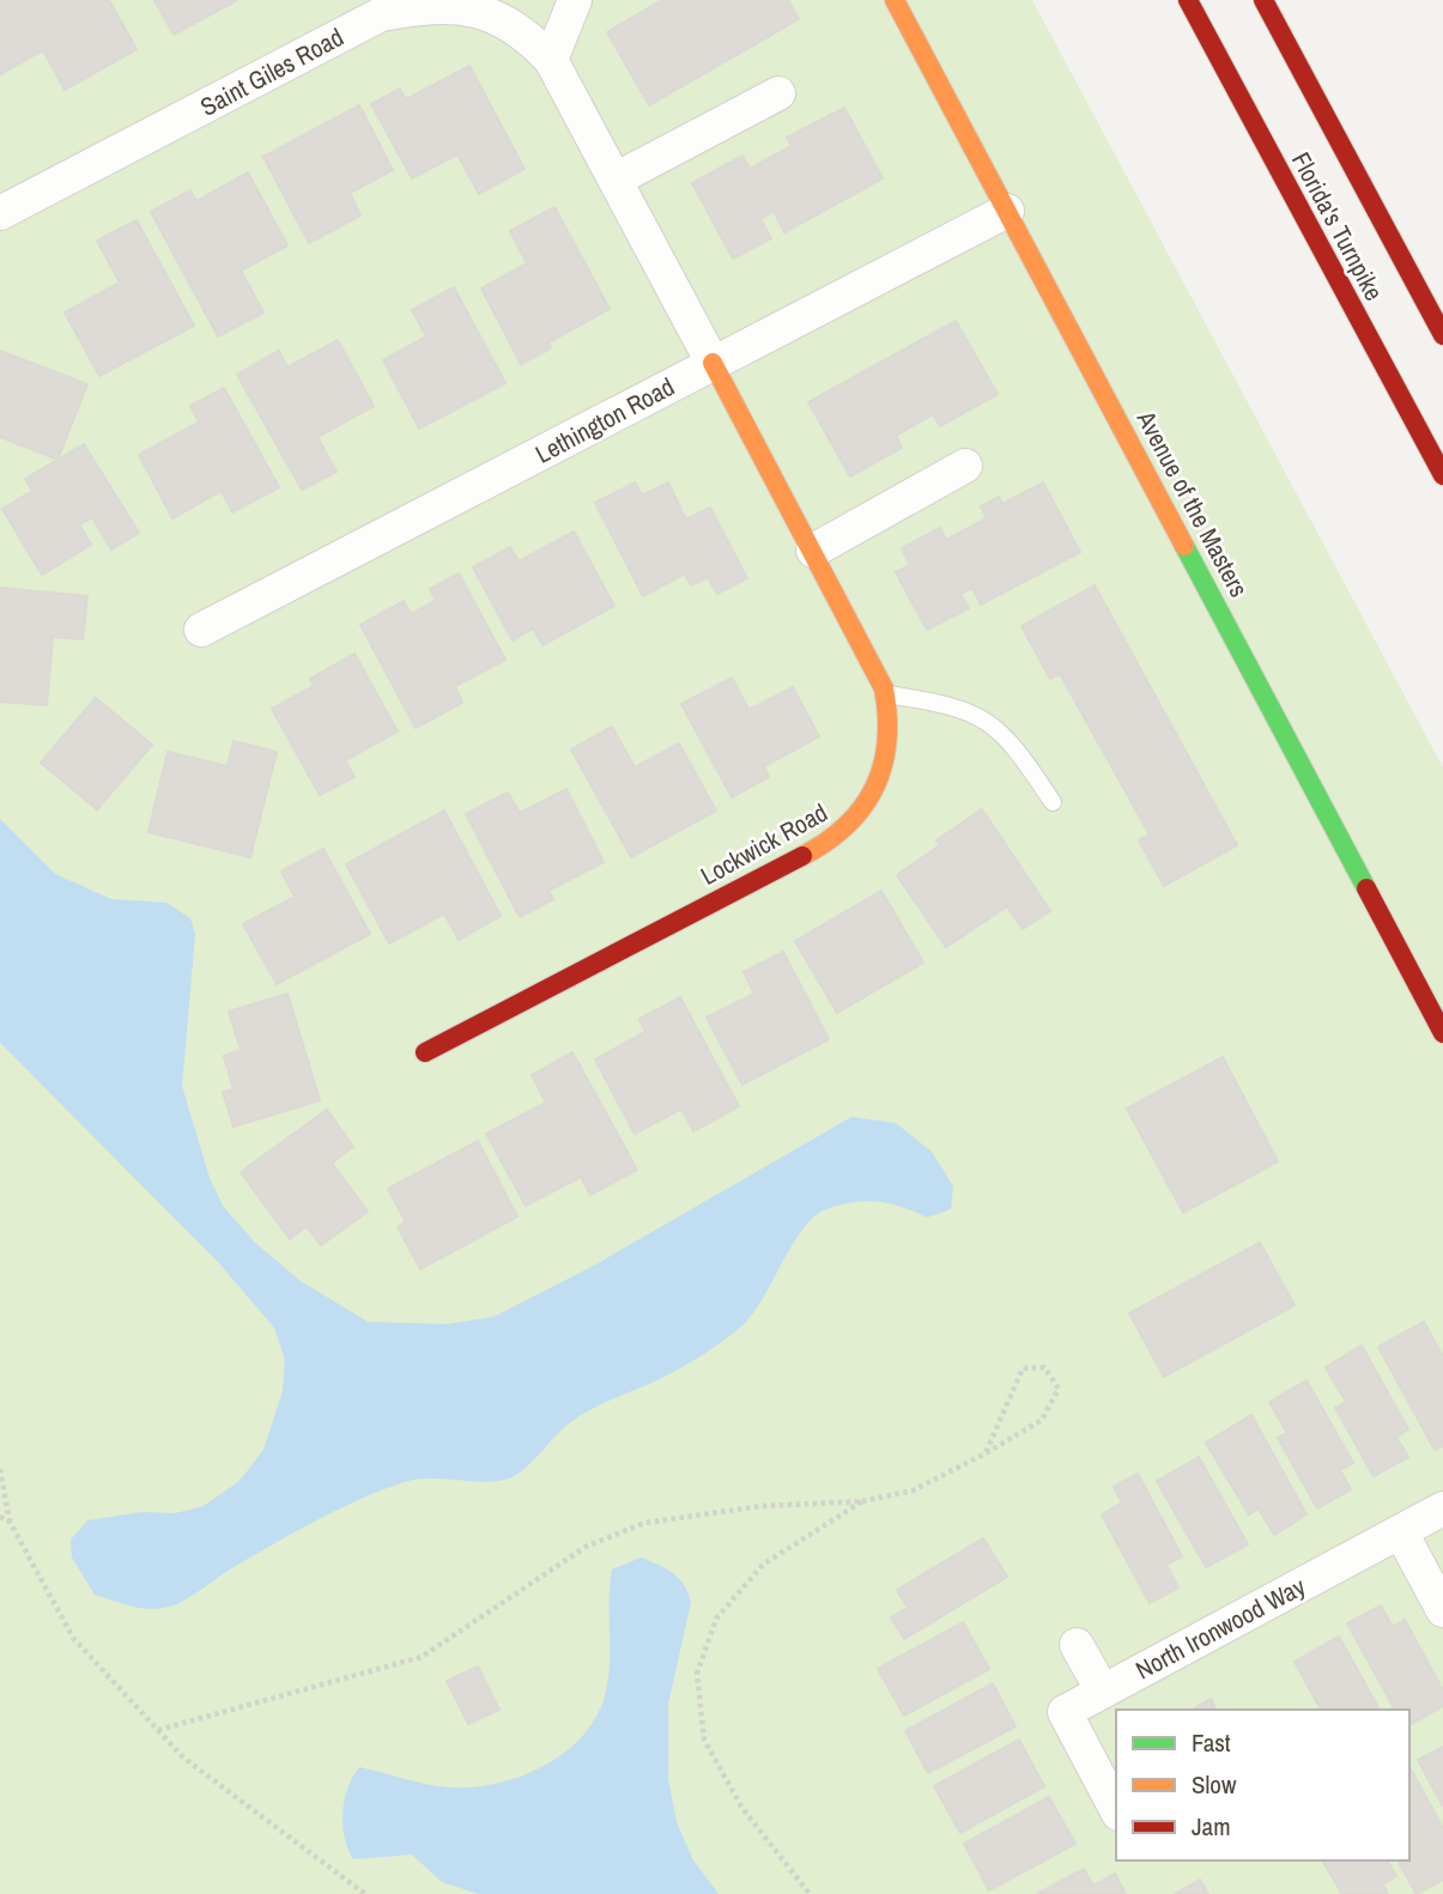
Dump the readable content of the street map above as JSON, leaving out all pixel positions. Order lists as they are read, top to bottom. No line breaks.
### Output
{"streets":{"main road":["Florida's Turnpike","Avenue of the Masters","Lockwick Road"],"street":["Saint Giles Road","Lethington Road","North Ironwood Way"]},"crossings":[["Saint Giles Road","Lethington Road"],["Saint Giles Road","Lockwick Road"],["Lethington Road","Avenue of the Masters"],["Lethington Road","Lockwick Road"]],"legend":["Fast","Slow","Jam"]}
